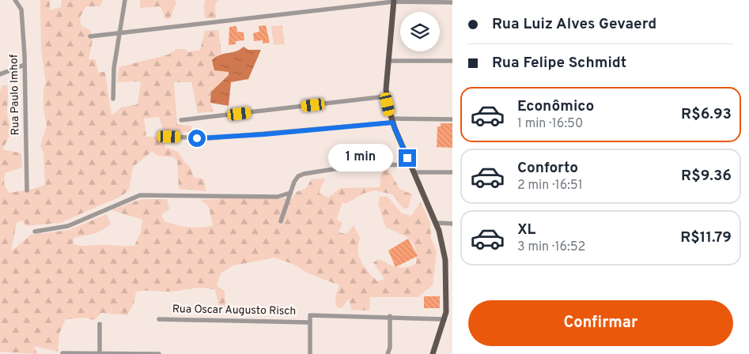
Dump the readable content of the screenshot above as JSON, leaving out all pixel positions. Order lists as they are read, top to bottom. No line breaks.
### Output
{"streets":{"street":["Rua Paulo Imhof","Rua Oscar Augusto Risch"]},"page":{"banner":["Rua Luiz Alves Gevaerd","Rua Felipe Schmidt"],"list":[{"name":"Econômico","note":"1 min · 16:50","value":"R$6.93"},{"name":"Conforto","note":"2 min · 16:51","value":"R$9.36"},{"name":"XL","note":"3 min · 16:52","value":"R$11.79"}],"bubble":"1 min","buttons":"Confirmar"}}
